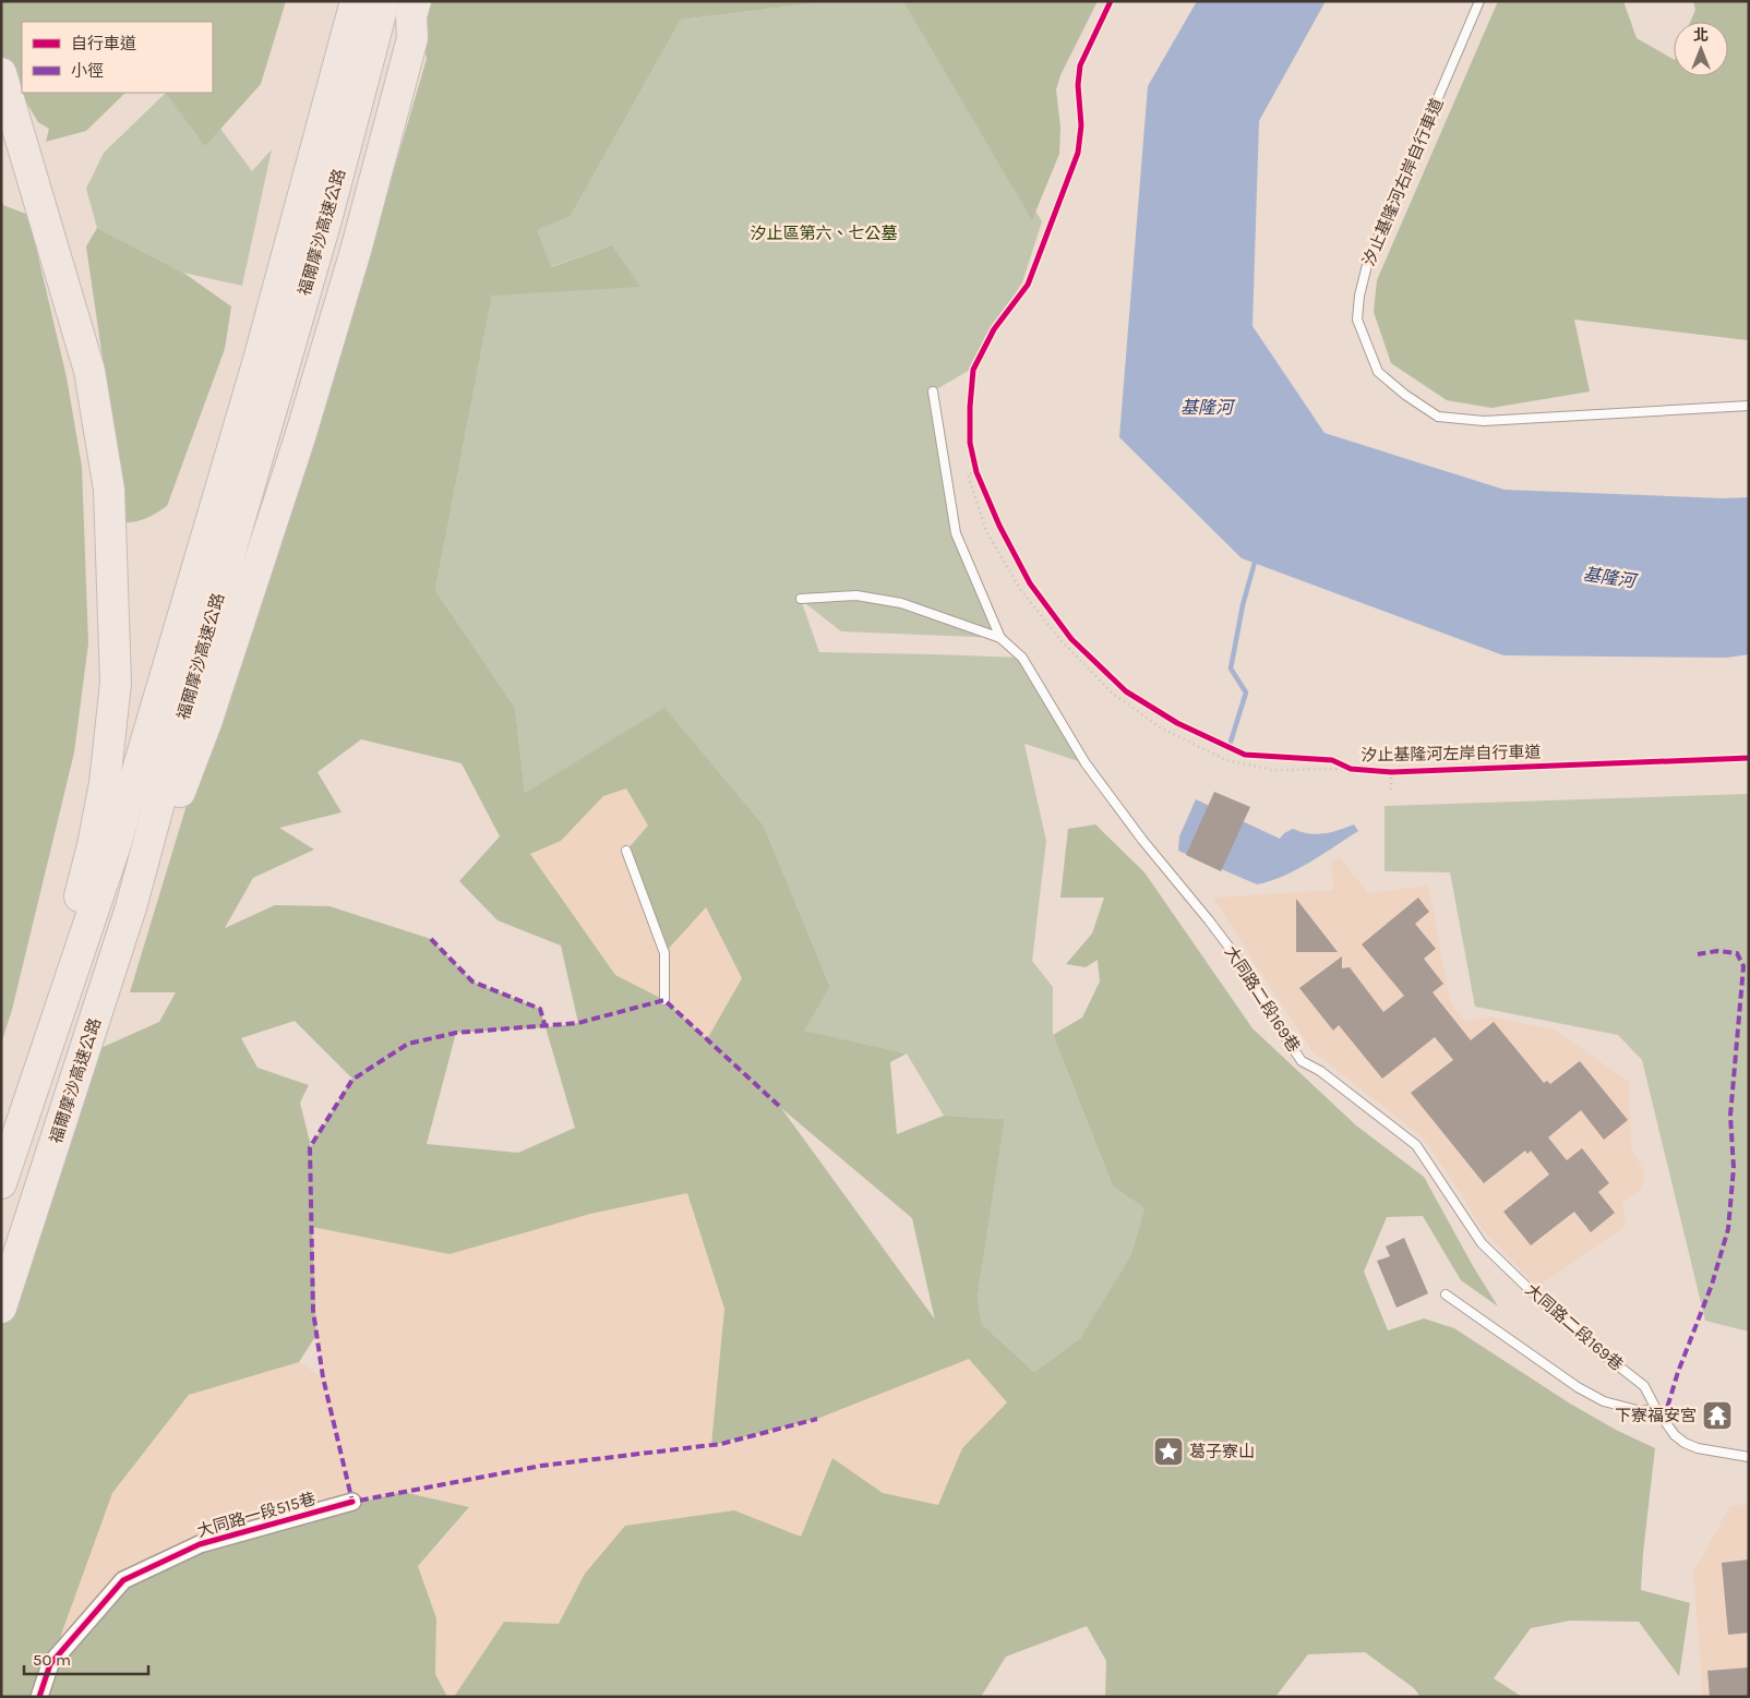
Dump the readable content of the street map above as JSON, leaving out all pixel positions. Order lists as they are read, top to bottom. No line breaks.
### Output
{"streets":{"highway":["福爾摩沙高速公路"],"street":["大同路一段515巷"],"lane":["汐止基隆河右岸自行車道","大同路二段169巷"],"cycle path":["汐止基隆河左岸自行車道"]},"water":["基隆河"],"parks":["汐止區第六、七公墓"],"places":{"temple":["下寮福安宮"],"place":["葛子寮山"]},"legend":["自行車道","小徑"],"scale_bar":"50 m","north":"top"}
